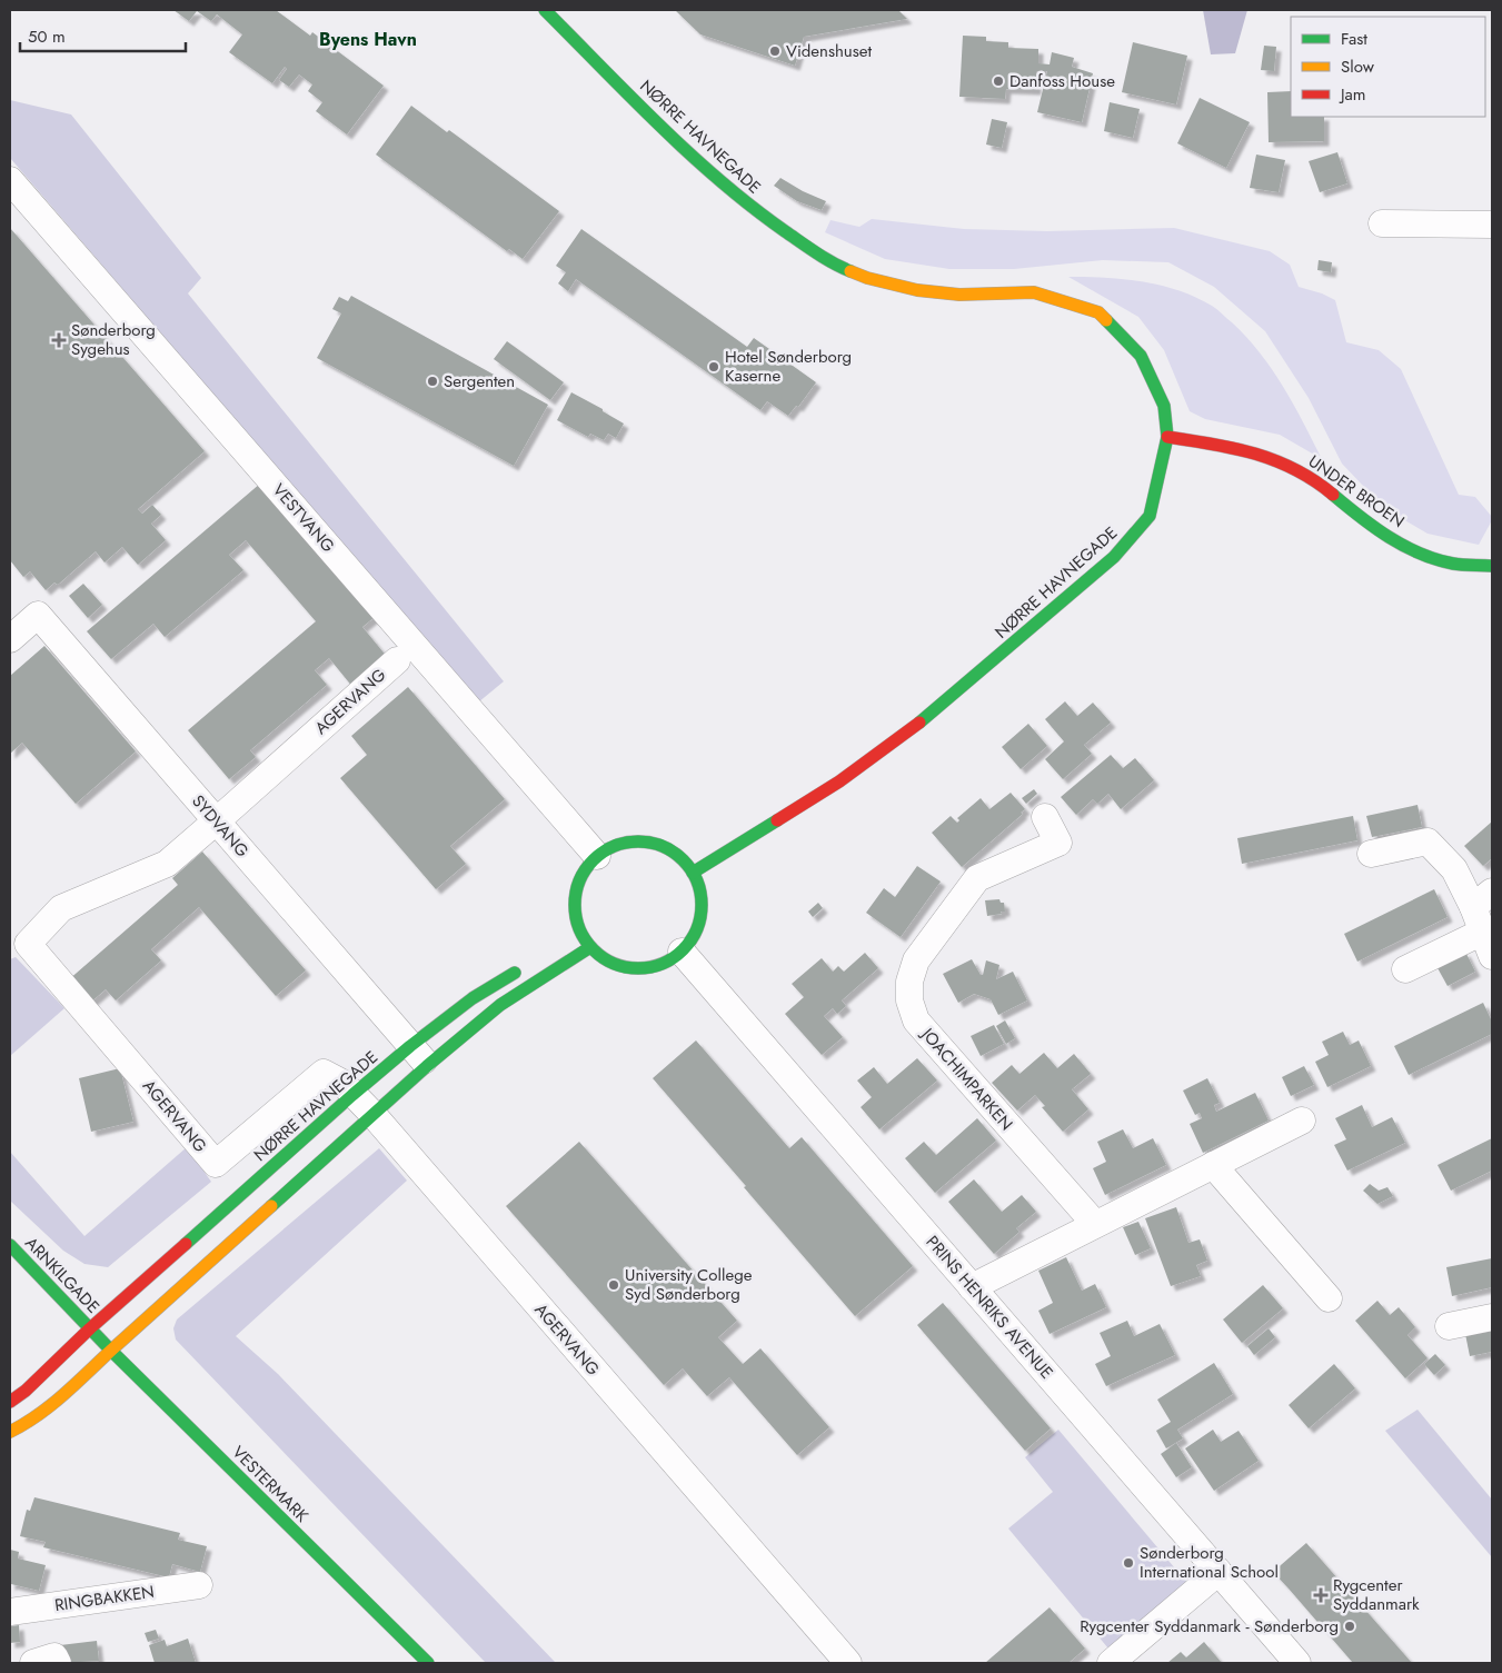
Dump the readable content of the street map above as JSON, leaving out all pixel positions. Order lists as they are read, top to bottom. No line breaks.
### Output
{"streets":{"street":["NØRRE HAVNEGADE","UNDER BROEN","VESTVANG","AGERVANG","SYDVANG","JOACHIMPARKEN","ARNKILGADE","PRINS HENRIKS AVENUE","VESTERMARK","RINGBAKKEN"]},"crossings":[["NØRRE HAVNEGADE","UNDER BROEN"],["NØRRE HAVNEGADE","VESTVANG"],["NØRRE HAVNEGADE","AGERVANG"],["NØRRE HAVNEGADE","SYDVANG"],["NØRRE HAVNEGADE","ARNKILGADE"],["NØRRE HAVNEGADE","PRINS HENRIKS AVENUE"],["NØRRE HAVNEGADE","VESTERMARK"],["VESTVANG","PRINS HENRIKS AVENUE"],["AGERVANG","SYDVANG"],["ARNKILGADE","VESTERMARK"]],"districts":["Byens Havn"],"places":{"other":["Videnshuset","Danfoss House","Hotel Sønderborg Kaserne","Sergenten","University College Syd Sønderborg","Sønderborg International School","Rygcenter Syddanmark - Sønderborg"],"health":["Sønderborg Sygehus","Rygcenter Syddanmark"]},"legend":["Fast","Slow","Jam"],"scale_bar":"50 m"}
